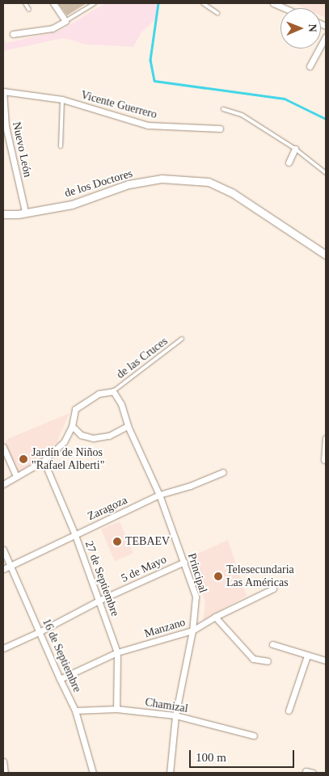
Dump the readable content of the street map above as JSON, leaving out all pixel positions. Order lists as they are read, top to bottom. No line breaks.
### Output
{"streets":{"street":["Vicente Guerrero","Nuevo León","de los Doctores","Zaragoza","5 de Mayo","Principal","27 de Septiembre","Manzano","16 de Septiembre","Chamizal"],"lane":["de las Cruces"]},"crossings":[["Vicente Guerrero","Nuevo León"],["Nuevo León","de los Doctores"],["de las Cruces","Principal"],["Zaragoza","Principal"],["Zaragoza","27 de Septiembre"],["Zaragoza","16 de Septiembre"],["5 de Mayo","Principal"],["5 de Mayo","27 de Septiembre"],["5 de Mayo","16 de Septiembre"],["Principal","Manzano"],["Principal","Chamizal"],["27 de Septiembre","Manzano"],["27 de Septiembre","Chamizal"],["Manzano","16 de Septiembre"],["16 de Septiembre","Chamizal"]],"places":["Jardín de Niños \"Rafael Alberti\"","TEBAEV","Telesecundaria Las Américas"],"scale_bar":"100 m","north":"right"}
